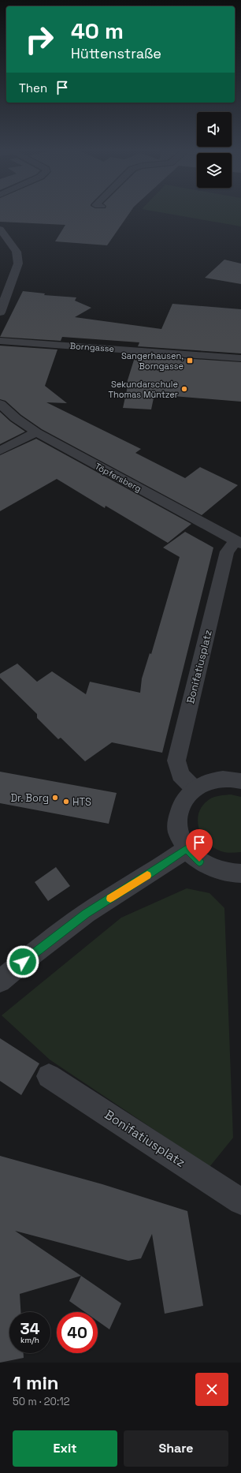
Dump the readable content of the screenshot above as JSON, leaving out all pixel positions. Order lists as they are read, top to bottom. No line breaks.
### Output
{"streets":{"street":["Borngasse","Töpfersberg","Bonifatiusplatz"]},"crossings":[["Töpfersberg","Bonifatiusplatz"]],"places":{"transit":["Sangerhausen, Borngasse"],"other":["Sekundarschule Thomas Müntzer","Dr. Borg","HTS"]},"page":{"turn":["40 m","Hüttenstraße"],"then":"Then","speed":"34 km/h","limit":"40","heading":["1 min","50 m · 20:12"],"buttons":["Exit","Share"]}}
